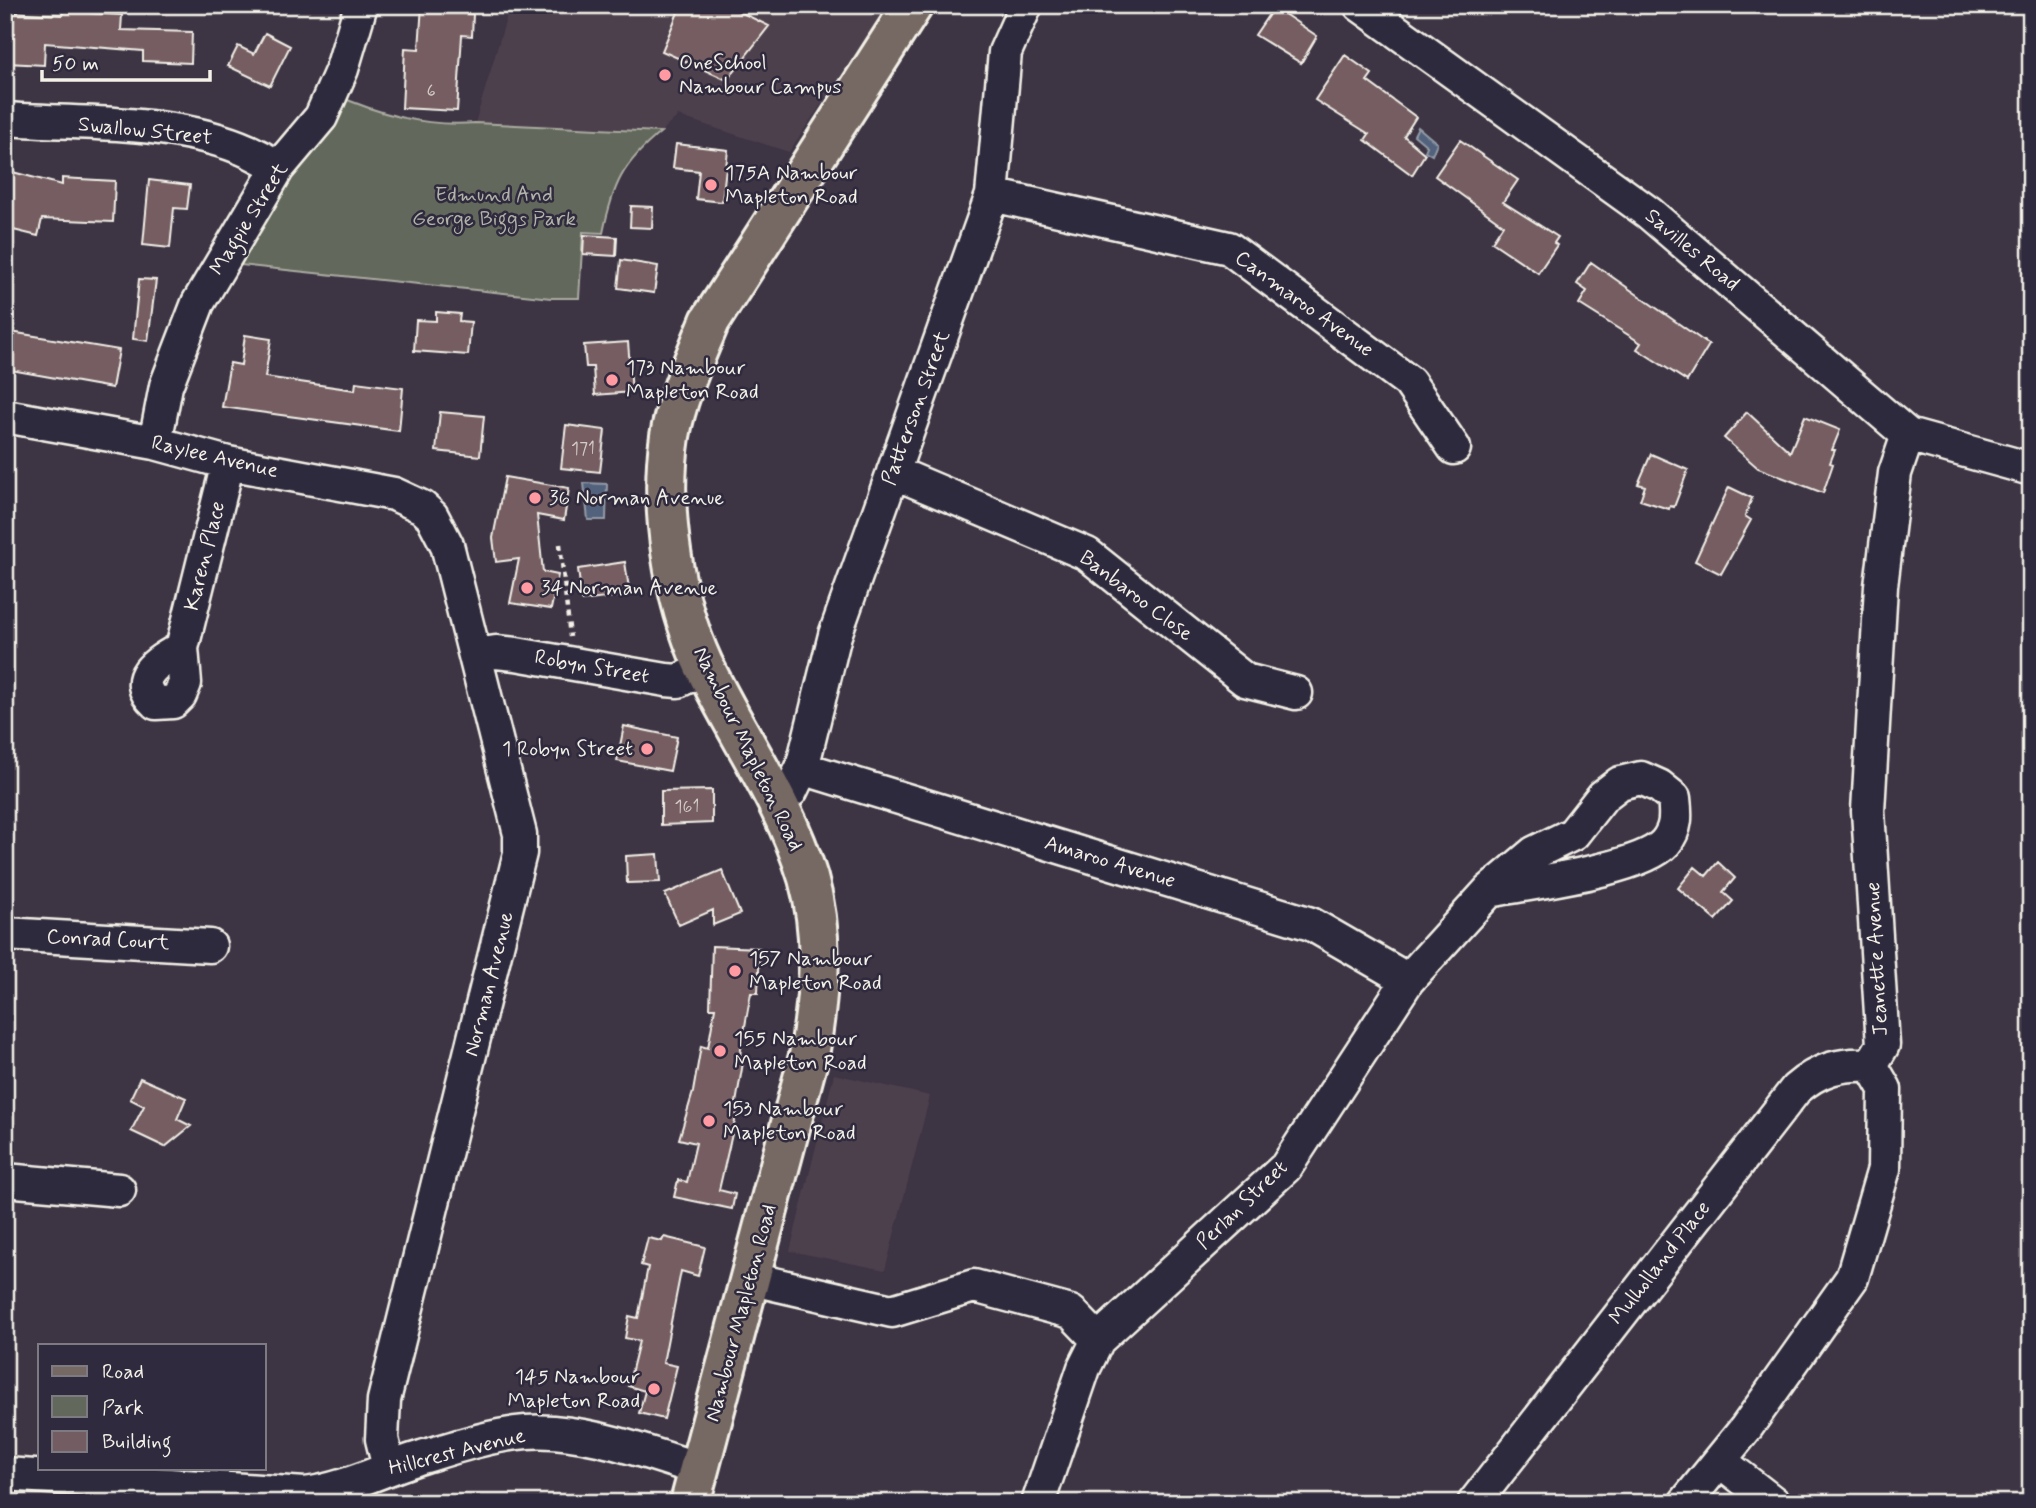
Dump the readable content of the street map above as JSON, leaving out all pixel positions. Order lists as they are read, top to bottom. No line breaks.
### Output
{"streets":{"main road":["Nambour Mapleton Road"],"street":["Swallow Street","Magpie Street","Savilles Road","Canmaroo Avenue","Patterson Street","Raylee Avenue","Karen Place","Banbaroo Close","Robyn Street","Amaroo Avenue","Conrad Court","Jeanette Avenue","Norman Avenue","Perlan Street","Mulholland Place","Hillcrest Avenue"]},"crossings":[["Swallow Street","Magpie Street"],["Magpie Street","Raylee Avenue"],["Savilles Road","Jeanette Avenue"],["Canmaroo Avenue","Patterson Street"],["Patterson Street","Banbaroo Close"],["Patterson Street","Nambour Mapleton Road"],["Patterson Street","Amaroo Avenue"],["Raylee Avenue","Karen Place"],["Raylee Avenue","Norman Avenue"],["Robyn Street","Nambour Mapleton Road"],["Robyn Street","Norman Avenue"],["Nambour Mapleton Road","Hillcrest Avenue"],["Amaroo Avenue","Perlan Street"],["Jeanette Avenue","Mulholland Place"],["Norman Avenue","Hillcrest Avenue"]],"parks":["Edmund And George Biggs Park"],"places":["OneSchool Nambour Campus","175A Nambour Mapleton Road","173 Nambour Mapleton Road","36 Norman Avenue","34 Norman Avenue","1 Robyn Street","157 Nambour Mapleton Road","155 Nambour Mapleton Road","153 Nambour Mapleton Road","145 Nambour Mapleton Road"],"house_numbers":["6","171","161"],"legend":["Road","Park","Building"],"scale_bar":"50 m"}
